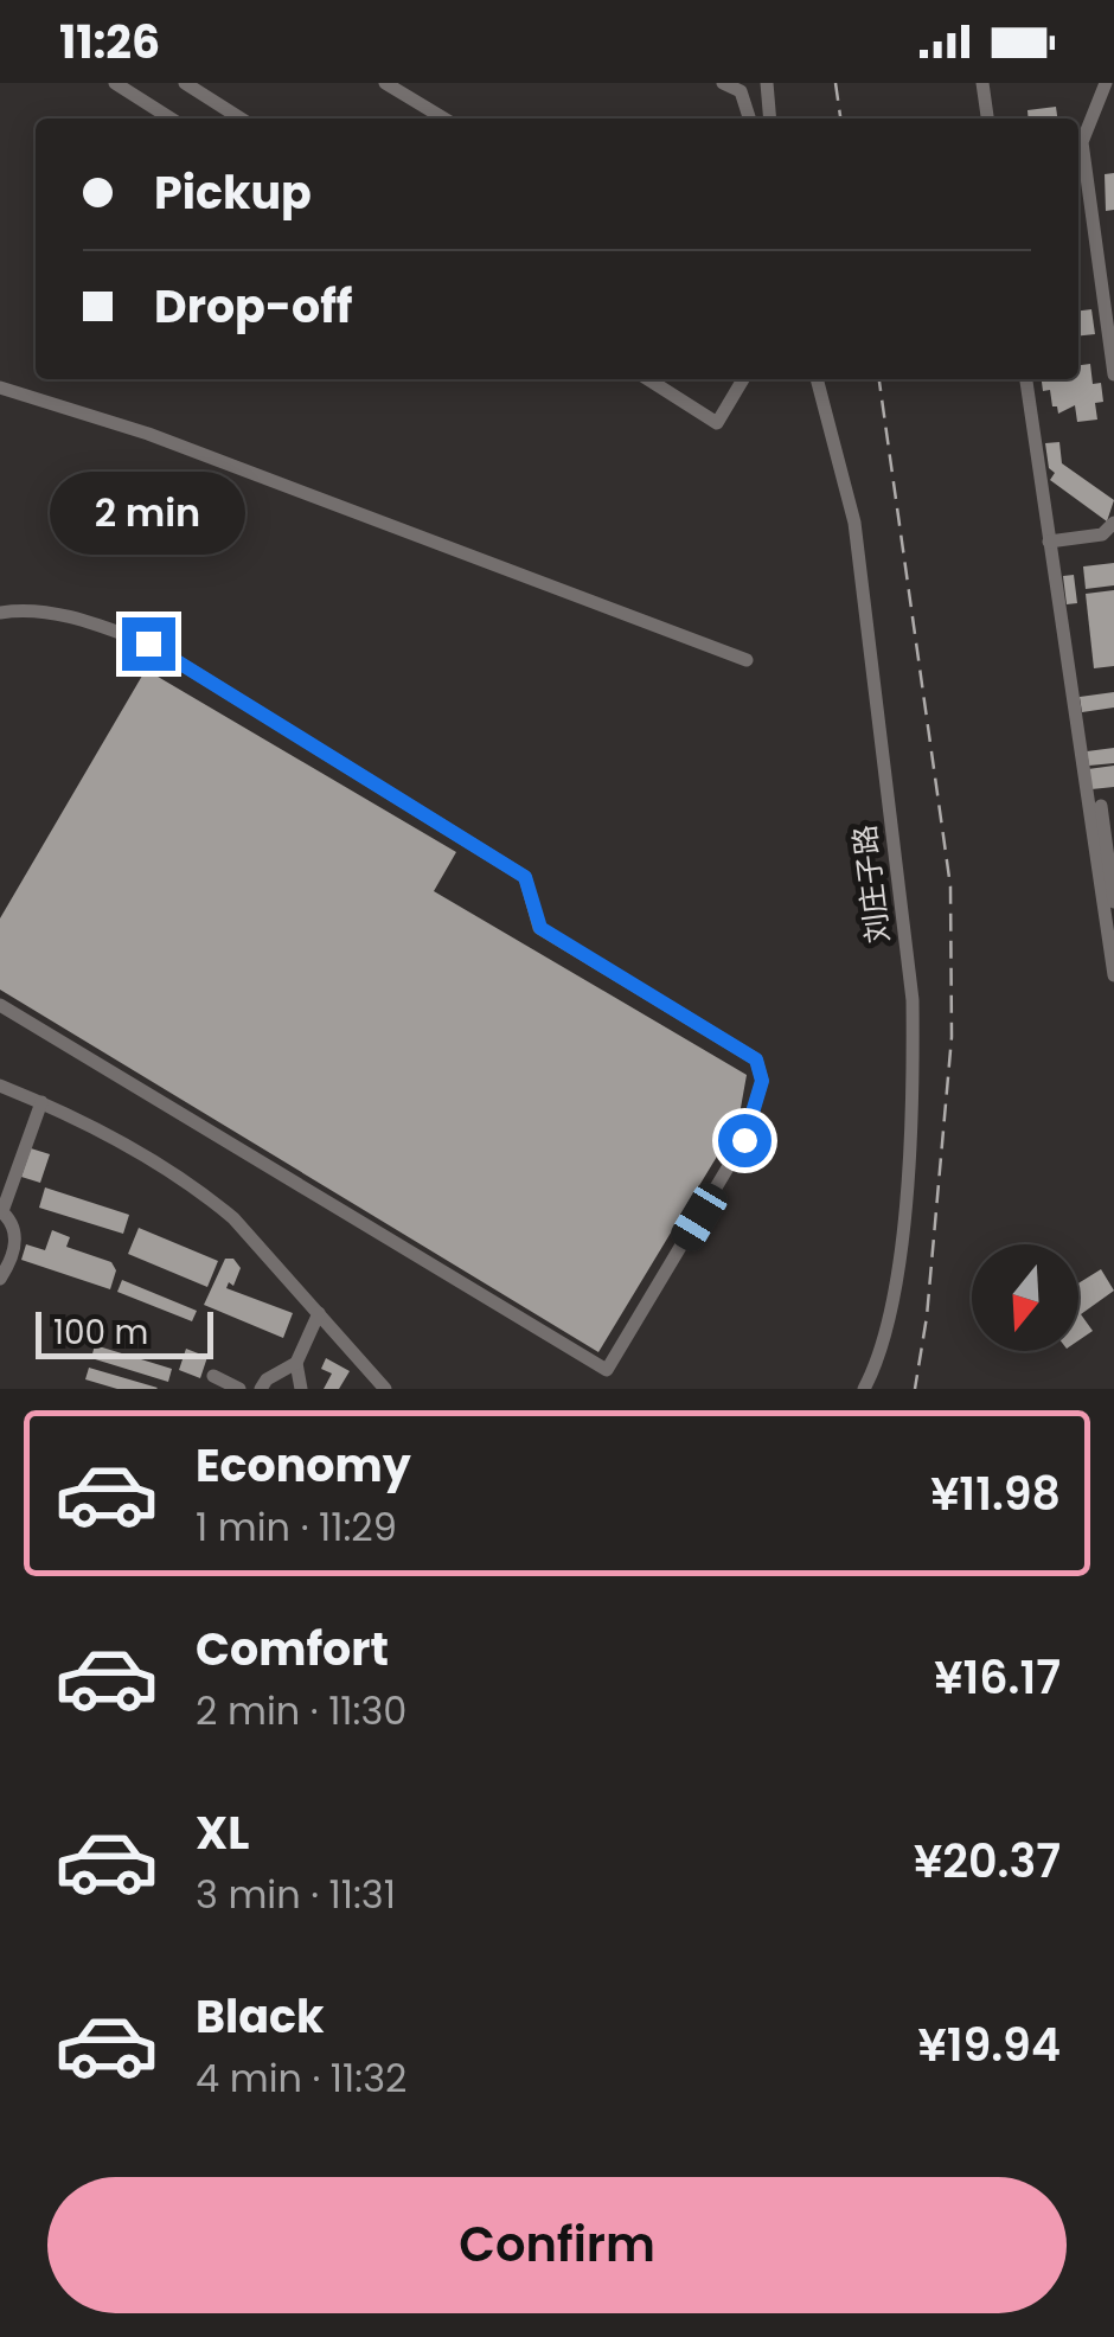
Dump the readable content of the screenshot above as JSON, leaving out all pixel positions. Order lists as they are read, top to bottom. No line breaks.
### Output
{"streets":{"street":["刘庄子路"]},"scale_bar":"100 m","north":"bottom","page":{"status":"11:26","banner":["Pickup","Drop-off"],"bubble":"2 min","scale":"100 m","list":[{"name":"Economy","note":"1 min · 11:29","value":"¥11.98"},{"name":"Comfort","note":"2 min · 11:30","value":"¥16.17"},{"name":"XL","note":"3 min · 11:31","value":"¥20.37"},{"name":"Black","note":"4 min · 11:32","value":"¥19.94"}],"buttons":"Confirm"}}
